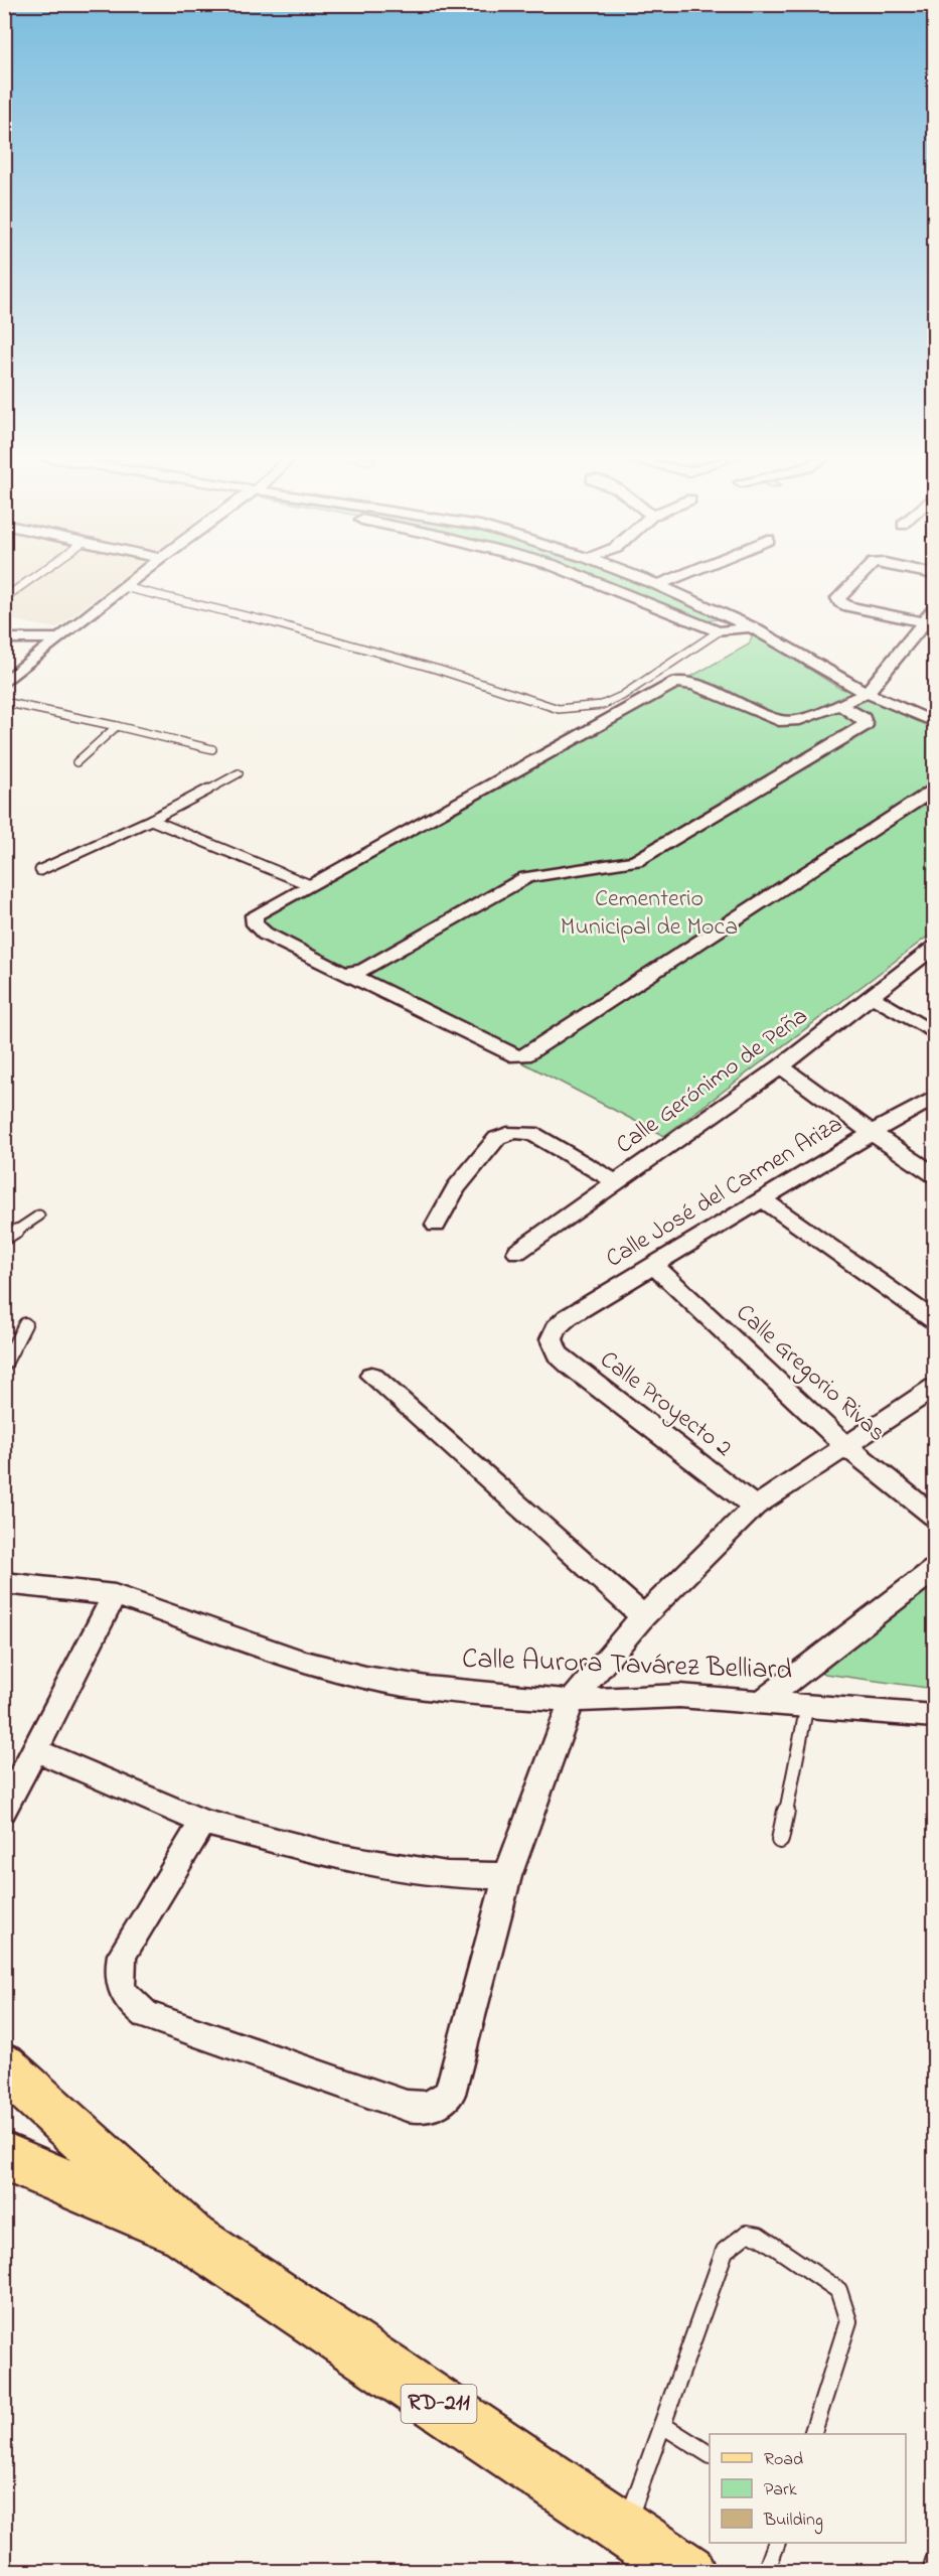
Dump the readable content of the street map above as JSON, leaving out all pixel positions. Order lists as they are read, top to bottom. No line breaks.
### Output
{"streets":{"main road":["RD-211"],"street":["Calle Gerónimo de Peña","Calle José del Carmen Ariza","Calle Gregorio Rivas","Calle Proyecto 2","Calle Aurora Tavárez Belliard"]},"crossings":[["Calle José del Carmen Ariza","Calle Gregorio Rivas"],["Calle José del Carmen Ariza","Calle Proyecto 2"]],"parks":["Cementerio Municipal de Moca"],"legend":["Road","Park","Building"]}
